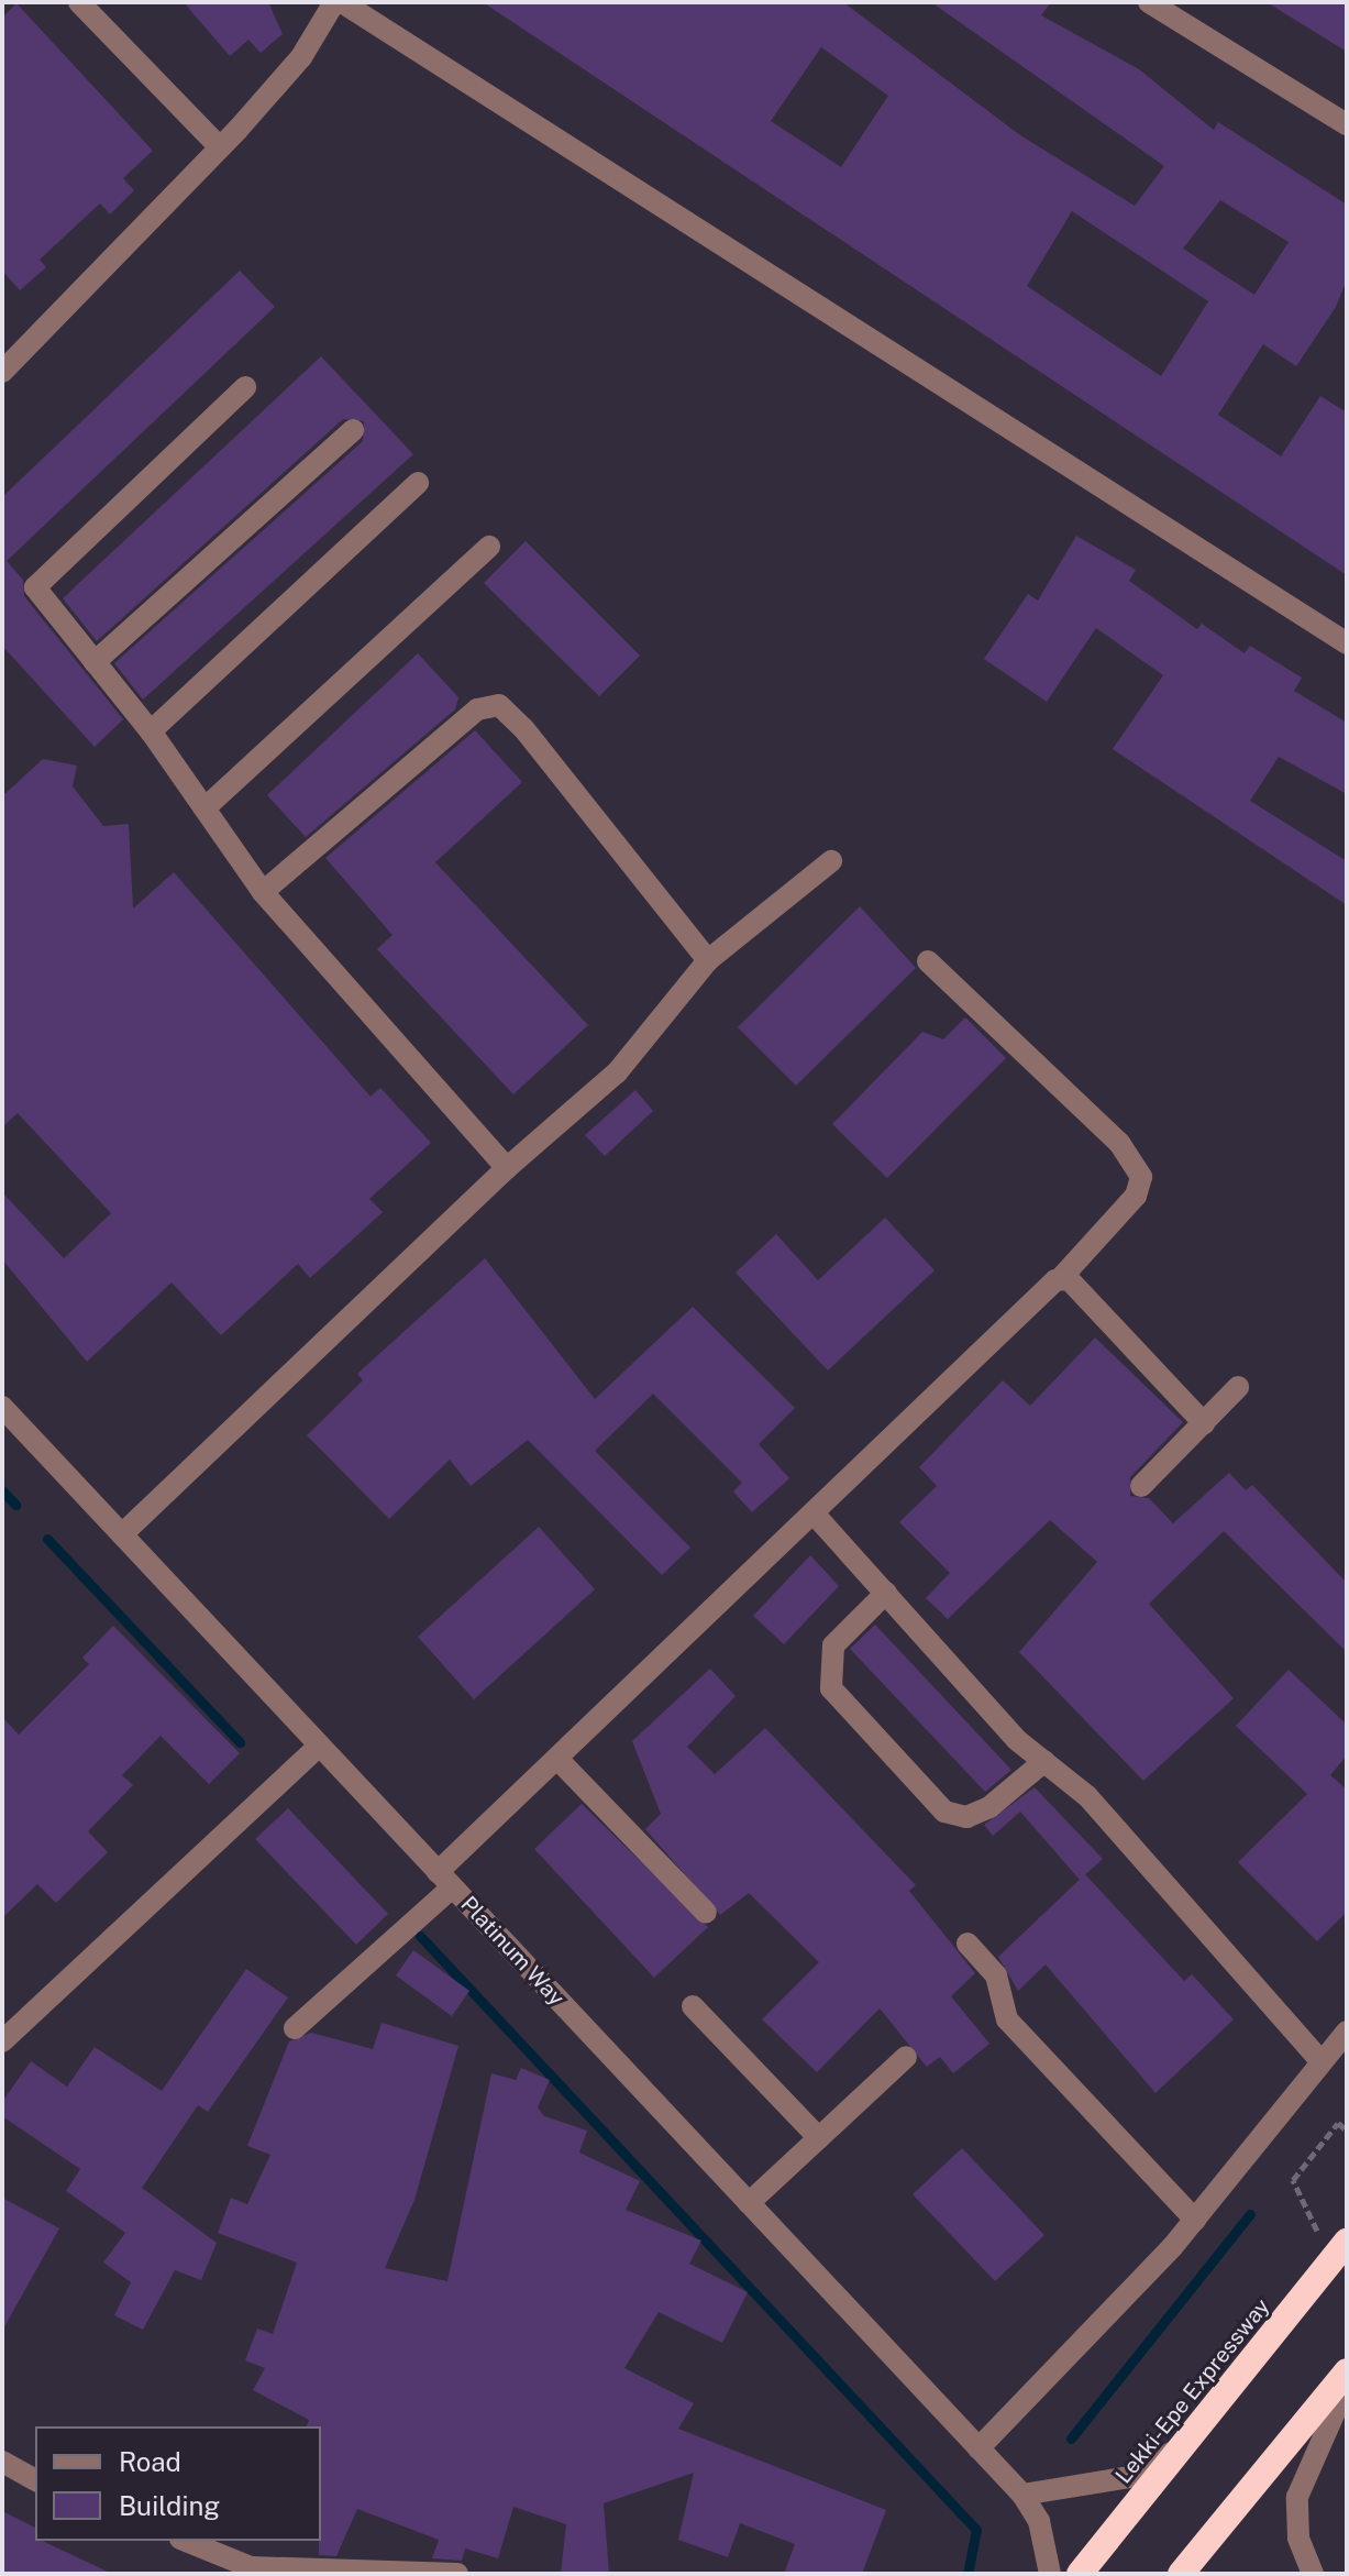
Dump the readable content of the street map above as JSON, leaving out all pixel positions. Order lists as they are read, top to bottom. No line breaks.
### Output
{"streets":{"highway":["Lekki-Epe Expressway"],"street":["Platinum Way"]},"legend":["Road","Building"]}
